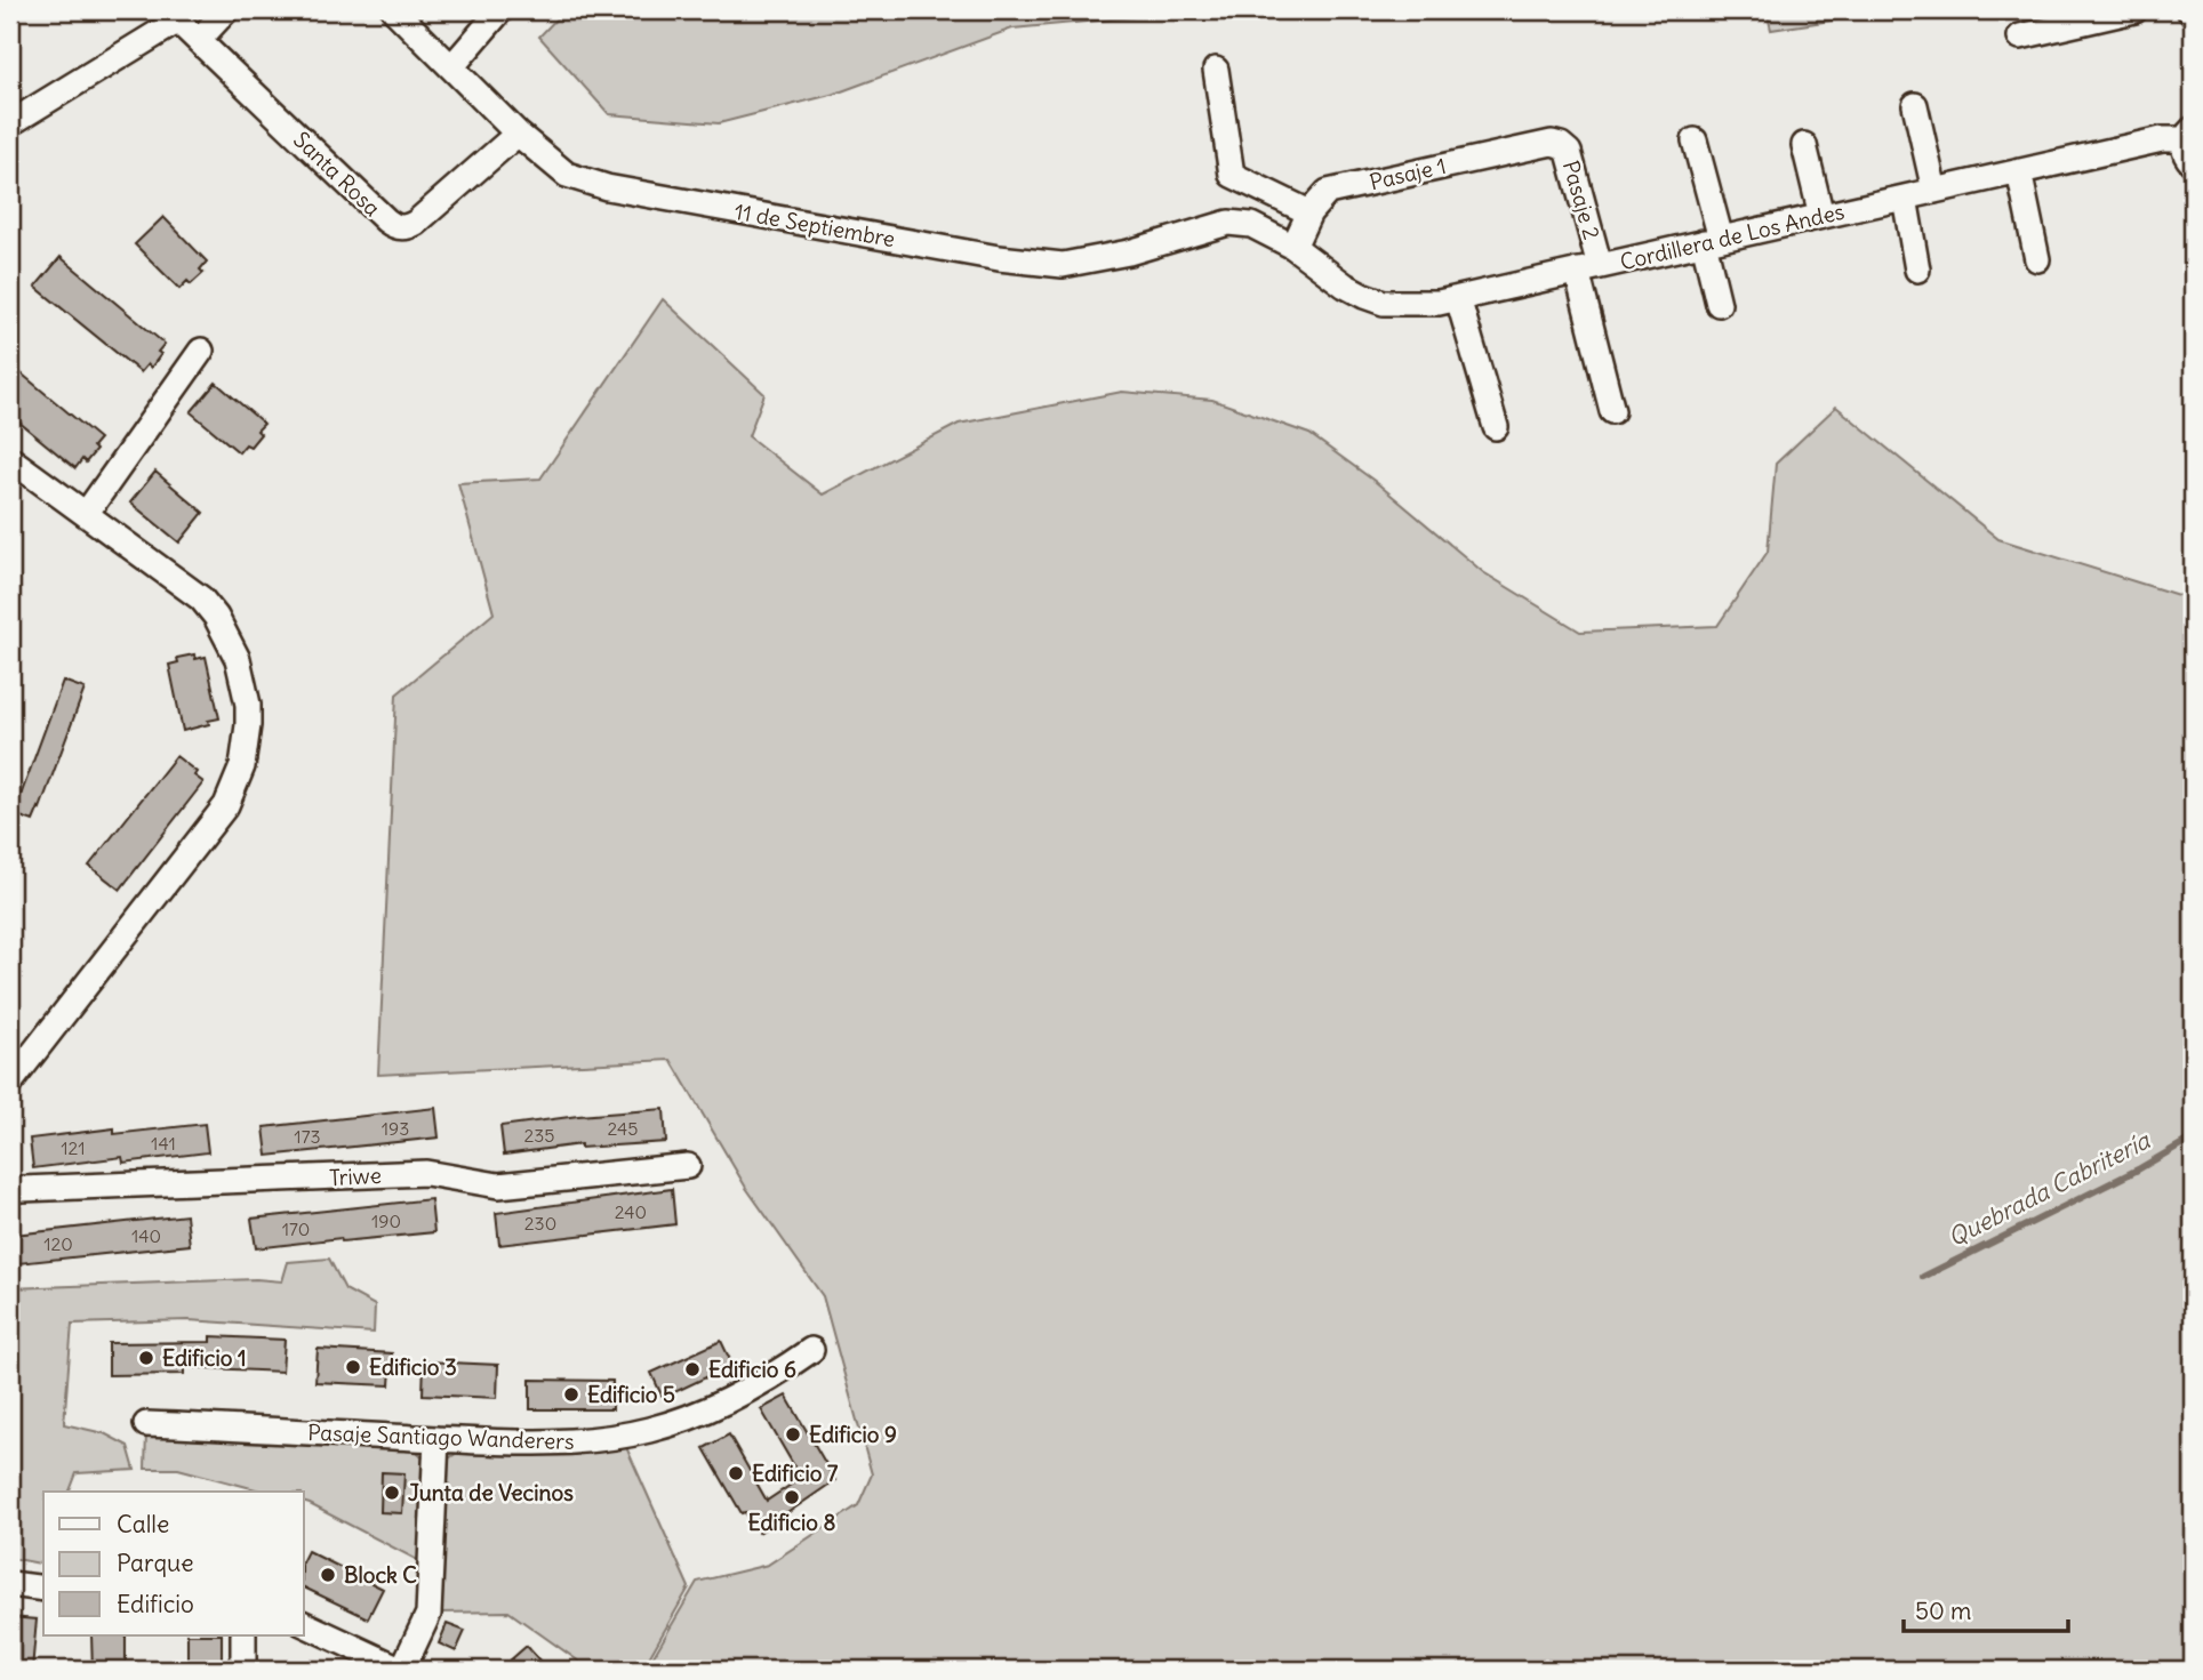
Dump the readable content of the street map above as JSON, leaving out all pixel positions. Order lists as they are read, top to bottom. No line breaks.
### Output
{"streets":{"street":["Santa Rosa","Pasaje 1","Pasaje 2","11 de Septiembre","Cordillera de Los Andes","Triwe","Pasaje Santiago Wanderers"]},"crossings":[["Santa Rosa","11 de Septiembre"],["Pasaje 1","Pasaje 2"],["Pasaje 1","11 de Septiembre"],["Pasaje 1","Cordillera de Los Andes"],["Pasaje 2","Cordillera de Los Andes"],["11 de Septiembre","Cordillera de Los Andes"]],"water":["Quebrada Cabritería"],"places":["Edificio 1","Edificio 3","Edificio 6","Edificio 5","Edificio 9","Edificio 7","Junta de Vecinos","Edificio 8","Block C"],"house_numbers":["193","245","235","173","141","121","240","190","230","170","140","120"],"legend":["Calle","Parque","Edificio"],"scale_bar":"50 m"}
